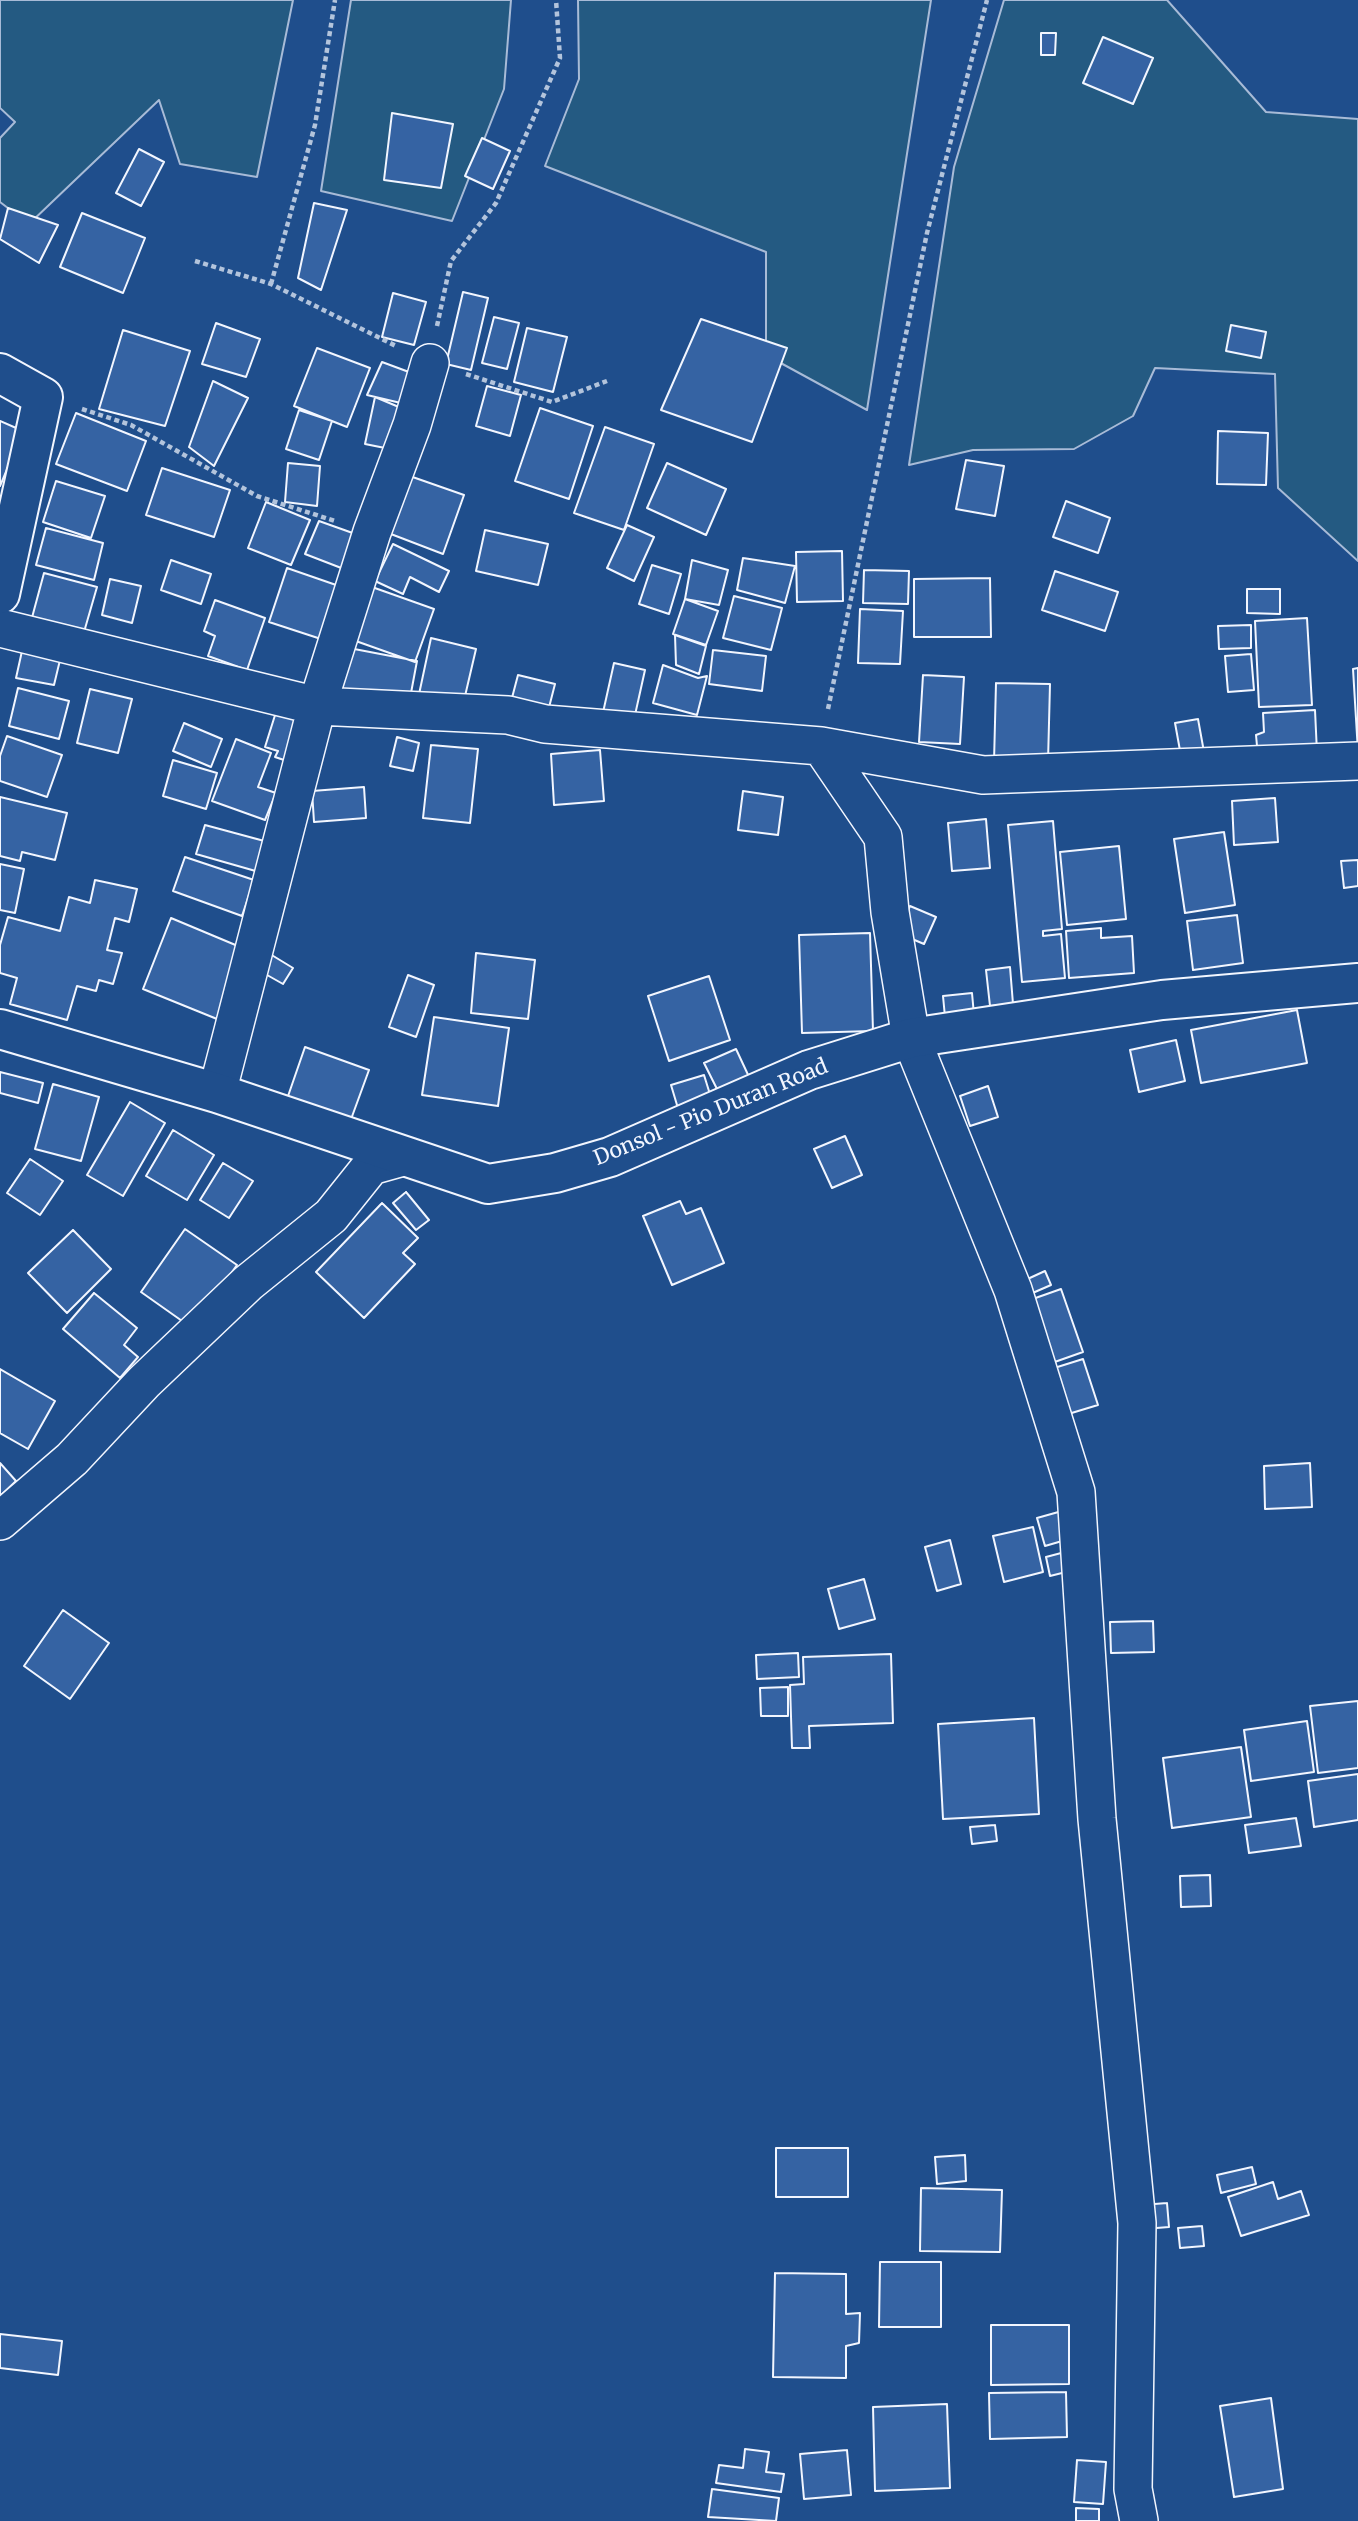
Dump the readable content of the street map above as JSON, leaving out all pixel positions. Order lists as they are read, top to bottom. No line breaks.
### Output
{"streets":{"main road":["Donsol - Pio Duran Road"]}}
